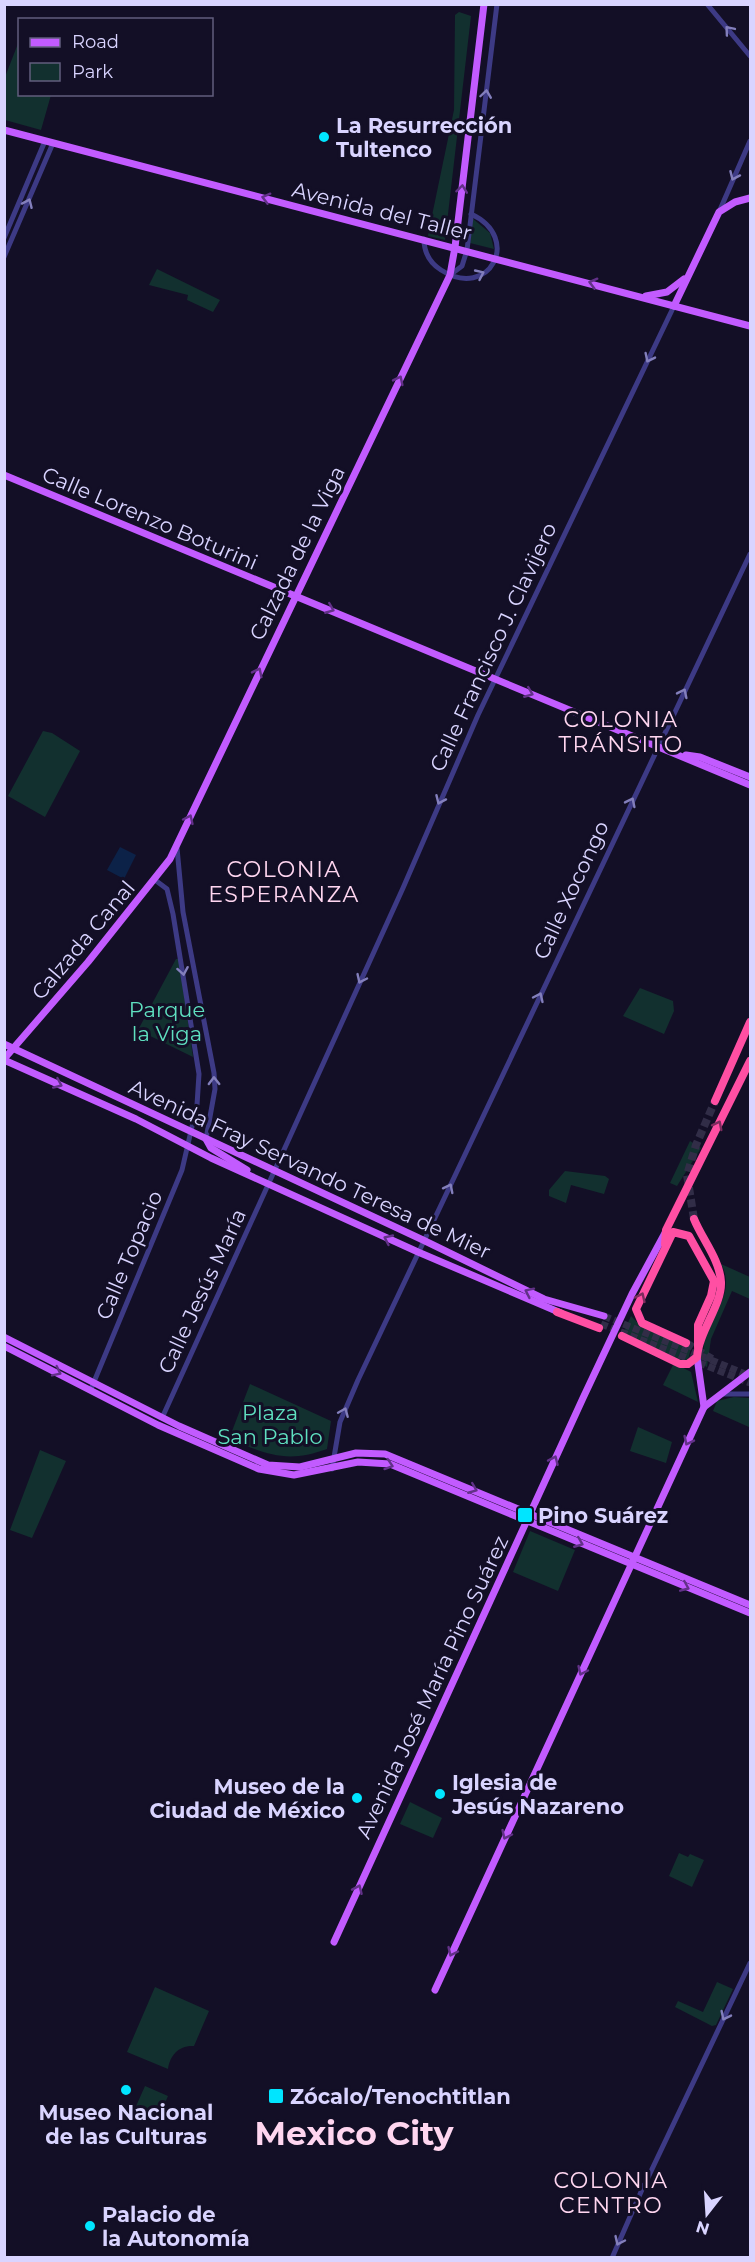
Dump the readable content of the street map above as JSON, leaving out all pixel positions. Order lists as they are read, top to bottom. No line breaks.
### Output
{"streets":{"main road":["Avenida del Taller","Calle Lorenzo Boturini","Calzada de la Viga","Calle Francisco J. Clavijero","Calzada Canal","Avenida Fray Servando Teresa de Mier","Avenida José María Pino Suárez"],"street":["Calle Xocongo","Calle Topacio","Calle Jesús María"]},"crossings":[["Avenida del Taller","Calzada de la Viga"],["Avenida del Taller","Calle Francisco J. Clavijero"],["Calle Lorenzo Boturini","Calzada de la Viga"],["Calle Lorenzo Boturini","Calle Francisco J. Clavijero"],["Calle Lorenzo Boturini","Calle Xocongo"],["Calzada de la Viga","Calzada Canal"],["Calzada de la Viga","Avenida Fray Servando Teresa de Mier"],["Calle Francisco J. Clavijero","Avenida Fray Servando Teresa de Mier"],["Calle Francisco J. Clavijero","Calle Jesús María"],["Calle Xocongo","Avenida Fray Servando Teresa de Mier"],["Calzada Canal","Avenida Fray Servando Teresa de Mier"],["Avenida Fray Servando Teresa de Mier","Calle Topacio"],["Avenida Fray Servando Teresa de Mier","Calle Jesús María"]],"one_way":["Avenida del Taller","Calle Lorenzo Boturini","Calzada de la Viga","Calle Francisco J. Clavijero","Calle Xocongo","Avenida José María Pino Suárez"],"districts":["COLONIA TRÁNSITO","COLONIA ESPERANZA","Mexico City","COLONIA CENTRO"],"parks":["Parque la Viga","Plaza San Pablo"],"places":{"other":["La Resurrección Tultenco","Iglesia de Jesús Nazareno","Museo de la Ciudad de México","Museo Nacional de las Culturas","Palacio de la Autonomía"],"transit":["Pino Suárez","Zócalo/Tenochtitlan"]},"legend":["Road","Park"],"north":"bottom"}
